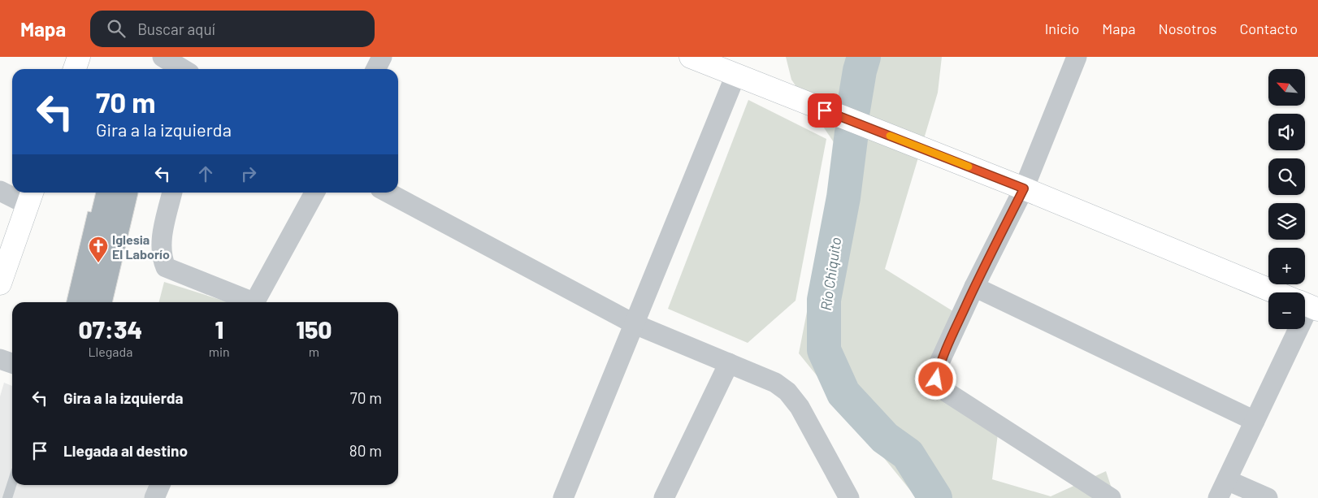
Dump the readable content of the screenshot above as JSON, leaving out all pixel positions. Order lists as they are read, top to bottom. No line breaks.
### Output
{"water":["Río Chiquito"],"places":{"church":["Iglesia El Laborío"]},"north":"top left","page":{"header":"Mapa","search":"Buscar aquí","nav":["Inicio","Mapa","Nosotros","Contacto"],"map_buttons":["+","−"],"turn":["70 m","Gira a la izquierda"],"eta":["07:34","Llegada","1","min","150","m"],"list":[{"name":"Gira a la izquierda","value":"70 m"},{"name":"Llegada al destino","value":"80 m"}]}}
